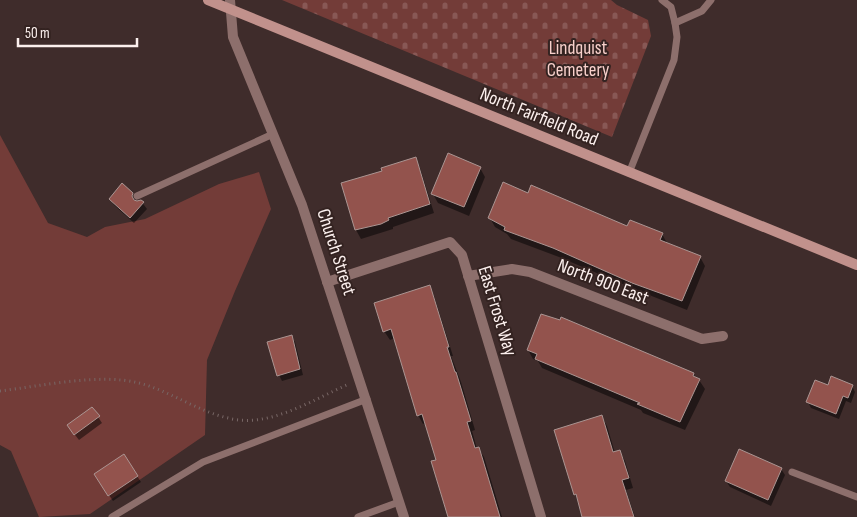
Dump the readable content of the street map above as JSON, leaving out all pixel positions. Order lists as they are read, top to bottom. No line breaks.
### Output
{"streets":{"main road":["North Fairfield Road"],"street":["Church Street","North 900 East","East Frost Way"]},"crossings":[["North Fairfield Road","Church Street"],["Church Street","East Frost Way"],["North 900 East","East Frost Way"]],"parks":["Lindquist Cemetery"],"scale_bar":"50 m"}
